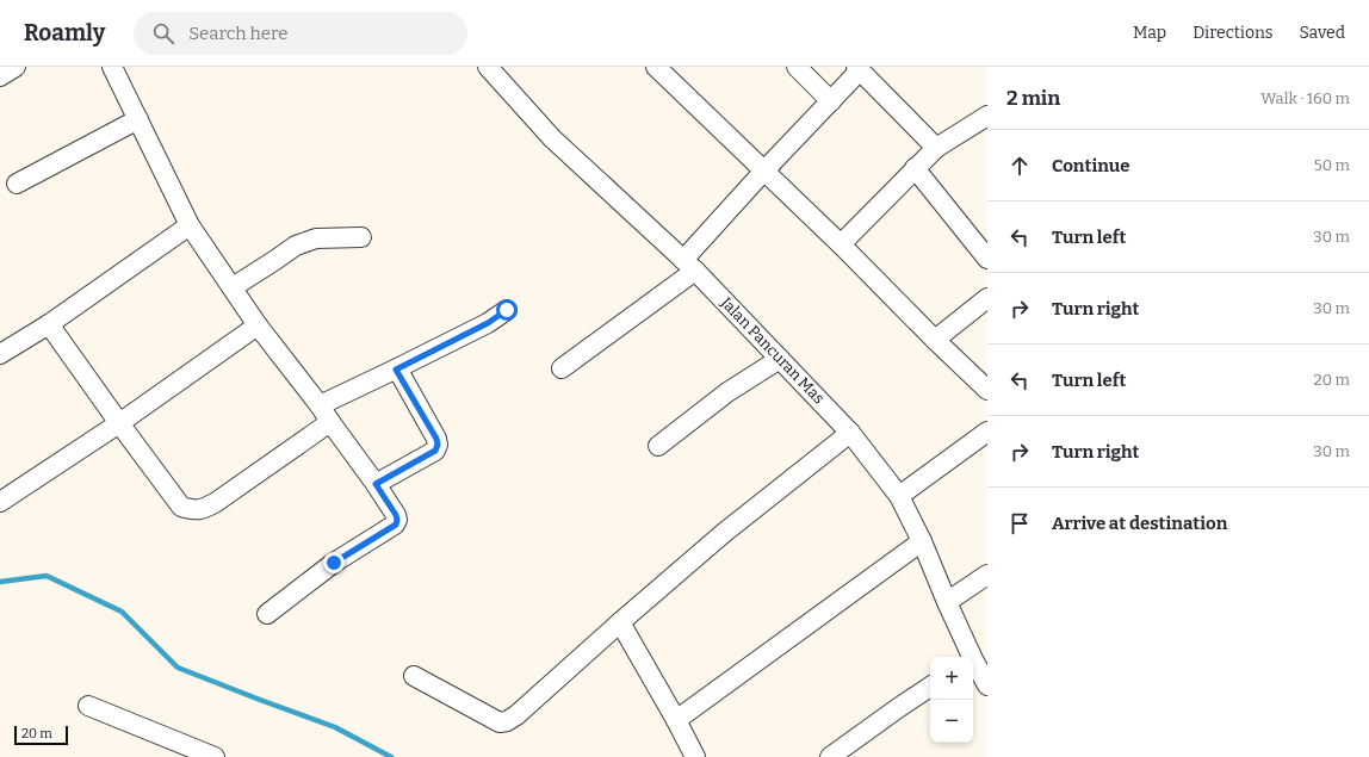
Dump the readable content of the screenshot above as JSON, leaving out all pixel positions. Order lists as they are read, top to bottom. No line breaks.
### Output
{"streets":{"street":["Jalan Pancuran Mas"]},"scale_bar":"20 m","page":{"header":"Roamly","search":"Search here","nav":["Map","Directions","Saved"],"heading":["2 min","Walk · 160 m"],"list":[["Continue","50 m"],["Turn left","30 m"],["Turn right","30 m"],["Turn left","20 m"],["Turn right","30 m"],"Arrive at destination"],"map_buttons":["+","−"],"scale":"20 m"}}
